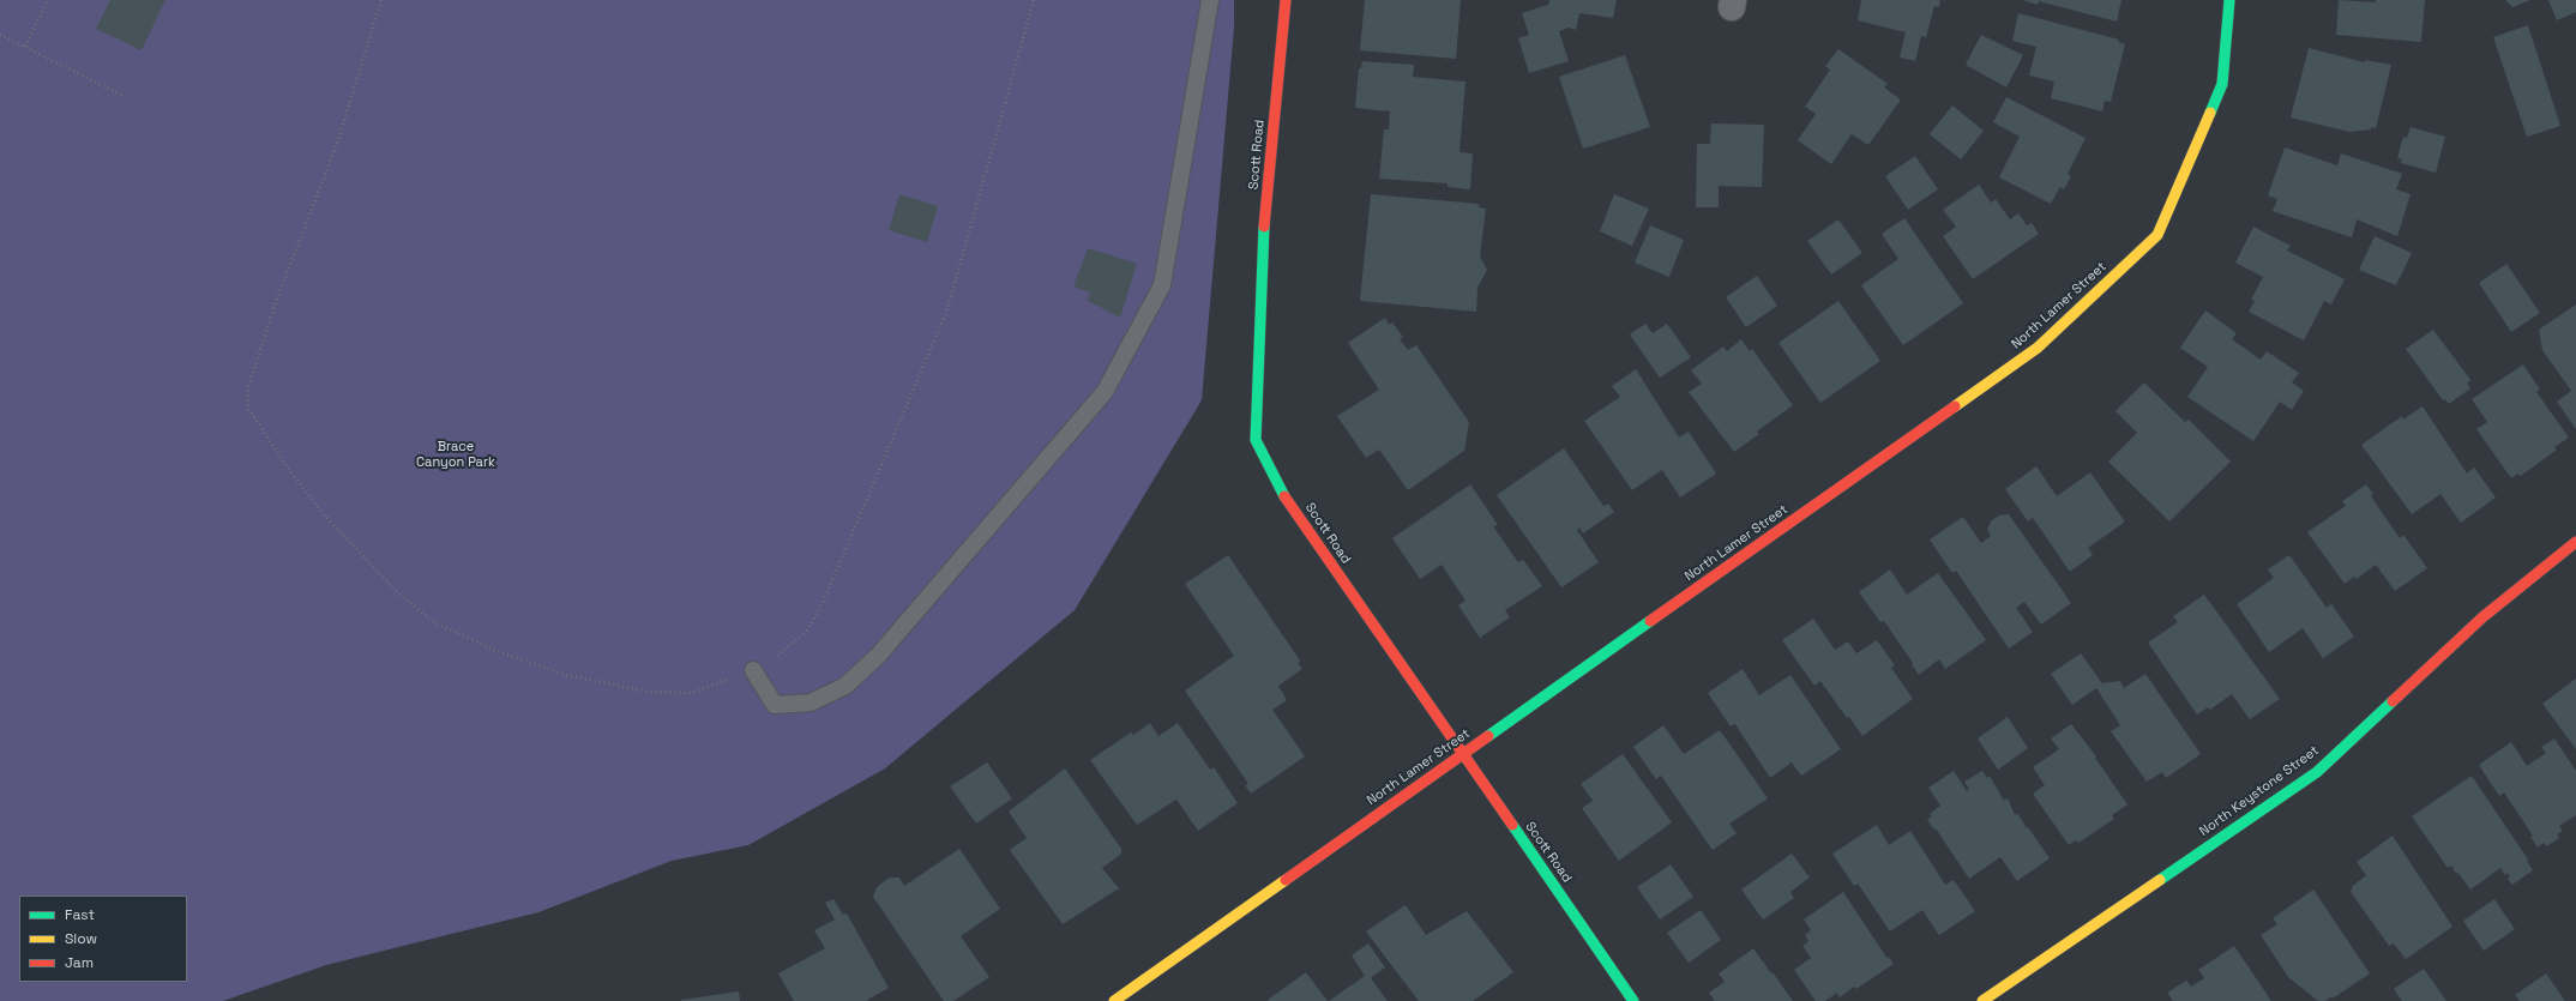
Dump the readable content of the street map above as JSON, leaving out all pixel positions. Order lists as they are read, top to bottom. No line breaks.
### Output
{"streets":{"street":["Scott Road","North Lamer Street","North Keystone Street"]},"crossings":[["Scott Road","North Lamer Street"]],"parks":["Brace Canyon Park"],"legend":["Fast","Slow","Jam"]}
